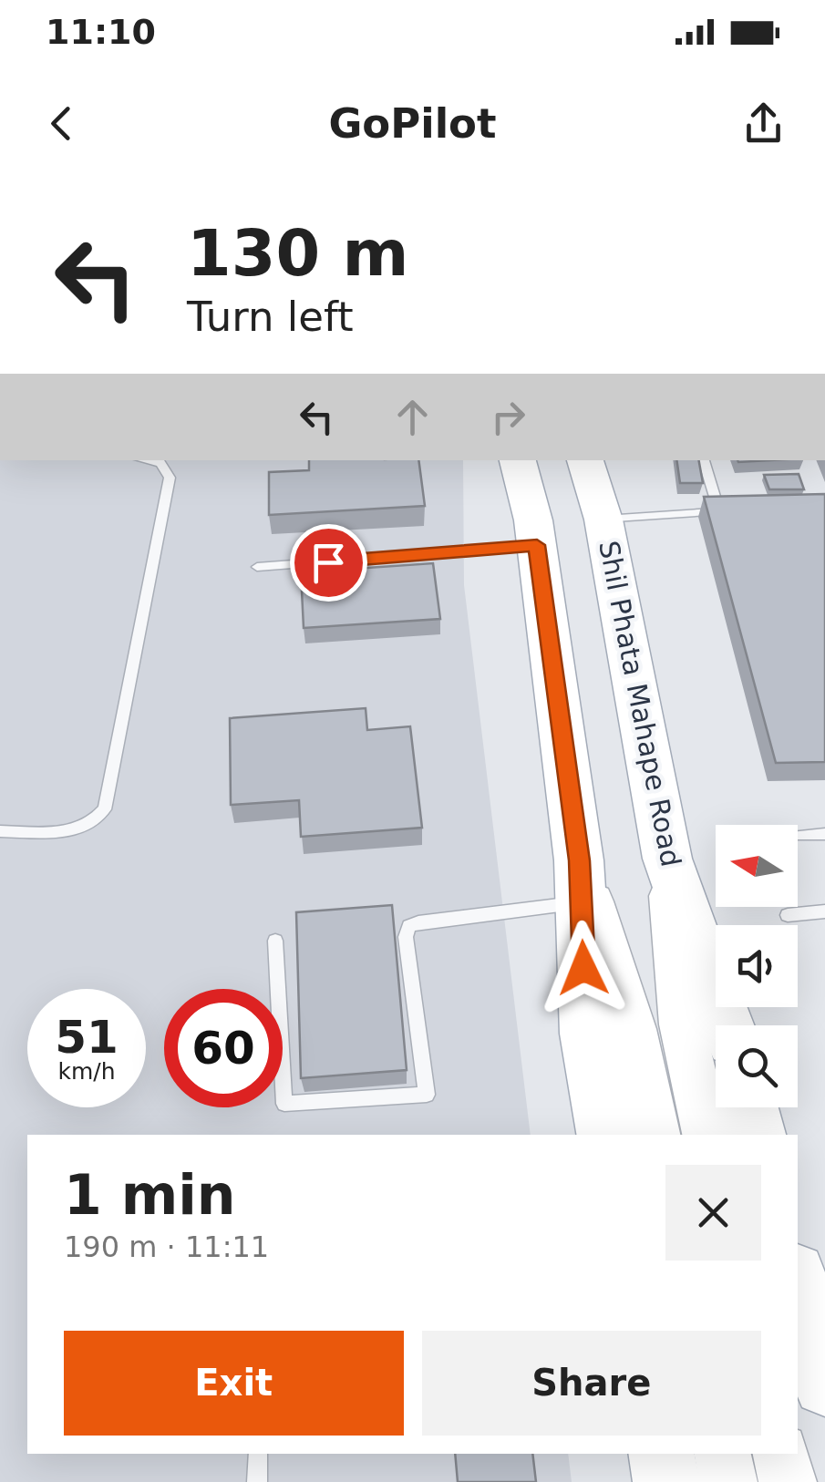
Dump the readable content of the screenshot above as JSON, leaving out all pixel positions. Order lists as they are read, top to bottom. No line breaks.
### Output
{"streets":{"main road":["Shil Phata Mahape Road"]},"north":"left","page":{"status":"11:10","header":"GoPilot","turn":["130 m","Turn left"],"speed":"51 km/h","limit":"60","heading":["1 min","190 m · 11:11"],"buttons":["Exit","Share"]}}
